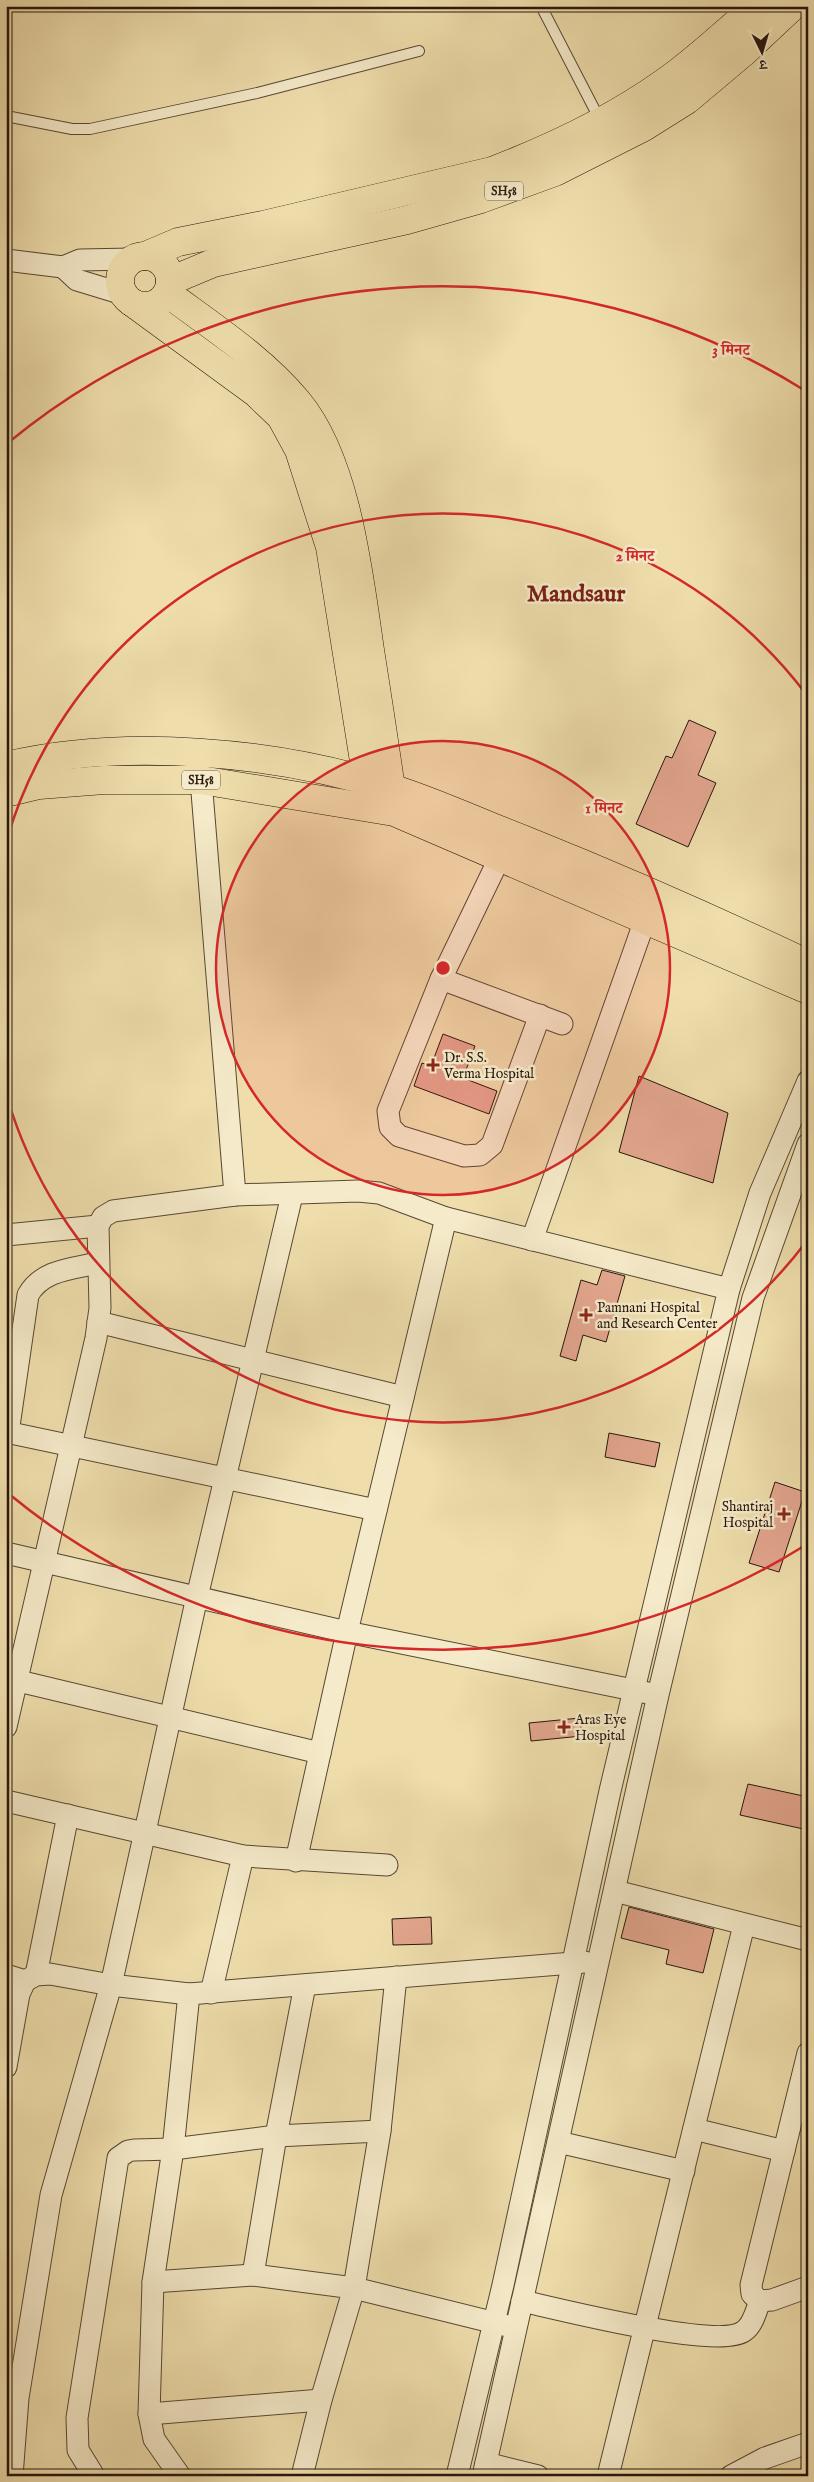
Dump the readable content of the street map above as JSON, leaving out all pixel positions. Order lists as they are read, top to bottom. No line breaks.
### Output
{"streets":{"main road":["SH58"]},"districts":["Mandsaur"],"places":{"health":["Dr. S.S. Verma Hospital","Pamnani Hospital and Research Center","Shantiraj Hospital","Aras Eye Hospital"]},"north":"bottom","rings":["3 मिनट","2 मिनट","1 मिनट"]}
